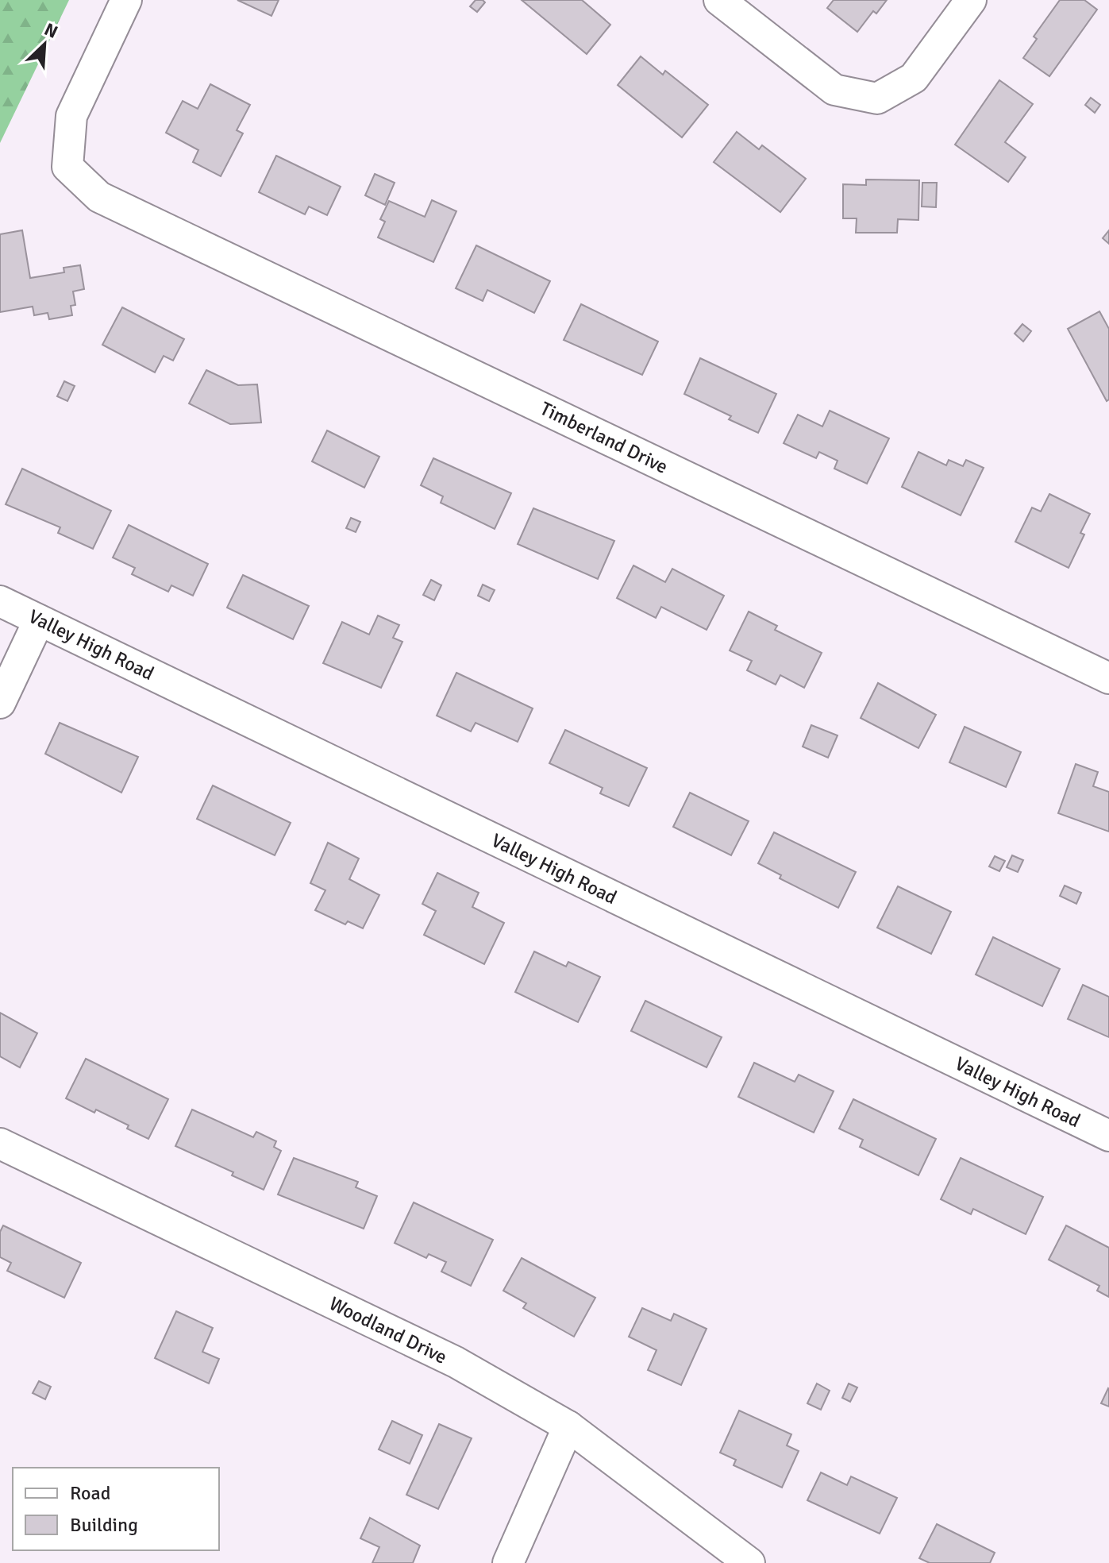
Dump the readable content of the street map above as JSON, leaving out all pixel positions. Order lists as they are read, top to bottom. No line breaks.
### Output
{"streets":{"street":["Timberland Drive","Valley High Road","Woodland Drive"]},"legend":["Road","Building"],"north":"top right"}
